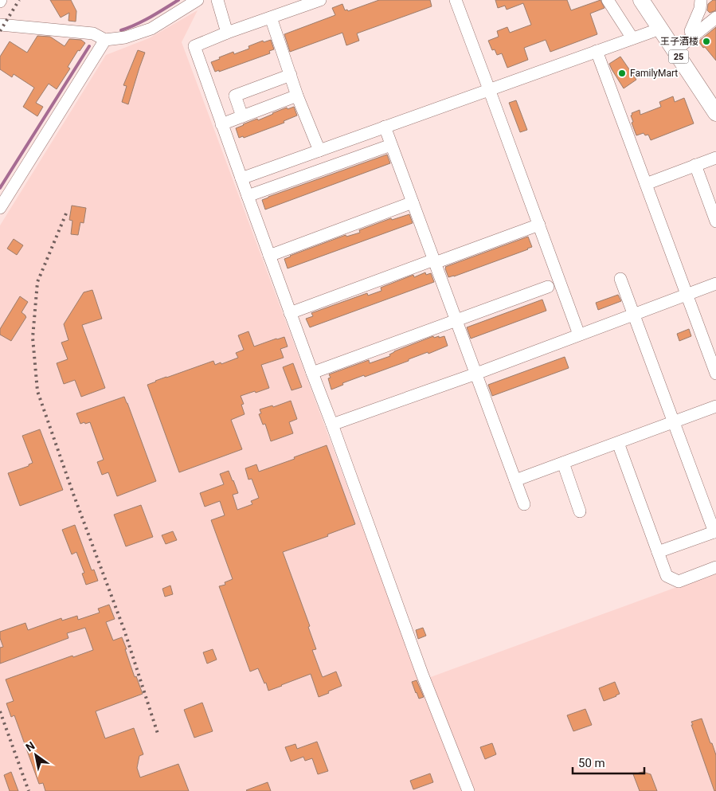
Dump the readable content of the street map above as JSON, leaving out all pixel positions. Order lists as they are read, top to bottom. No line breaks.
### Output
{"streets":{"main road":["25"]},"places":["王子酒楼","FamilyMart"],"scale_bar":"50 m","north":"top left"}
